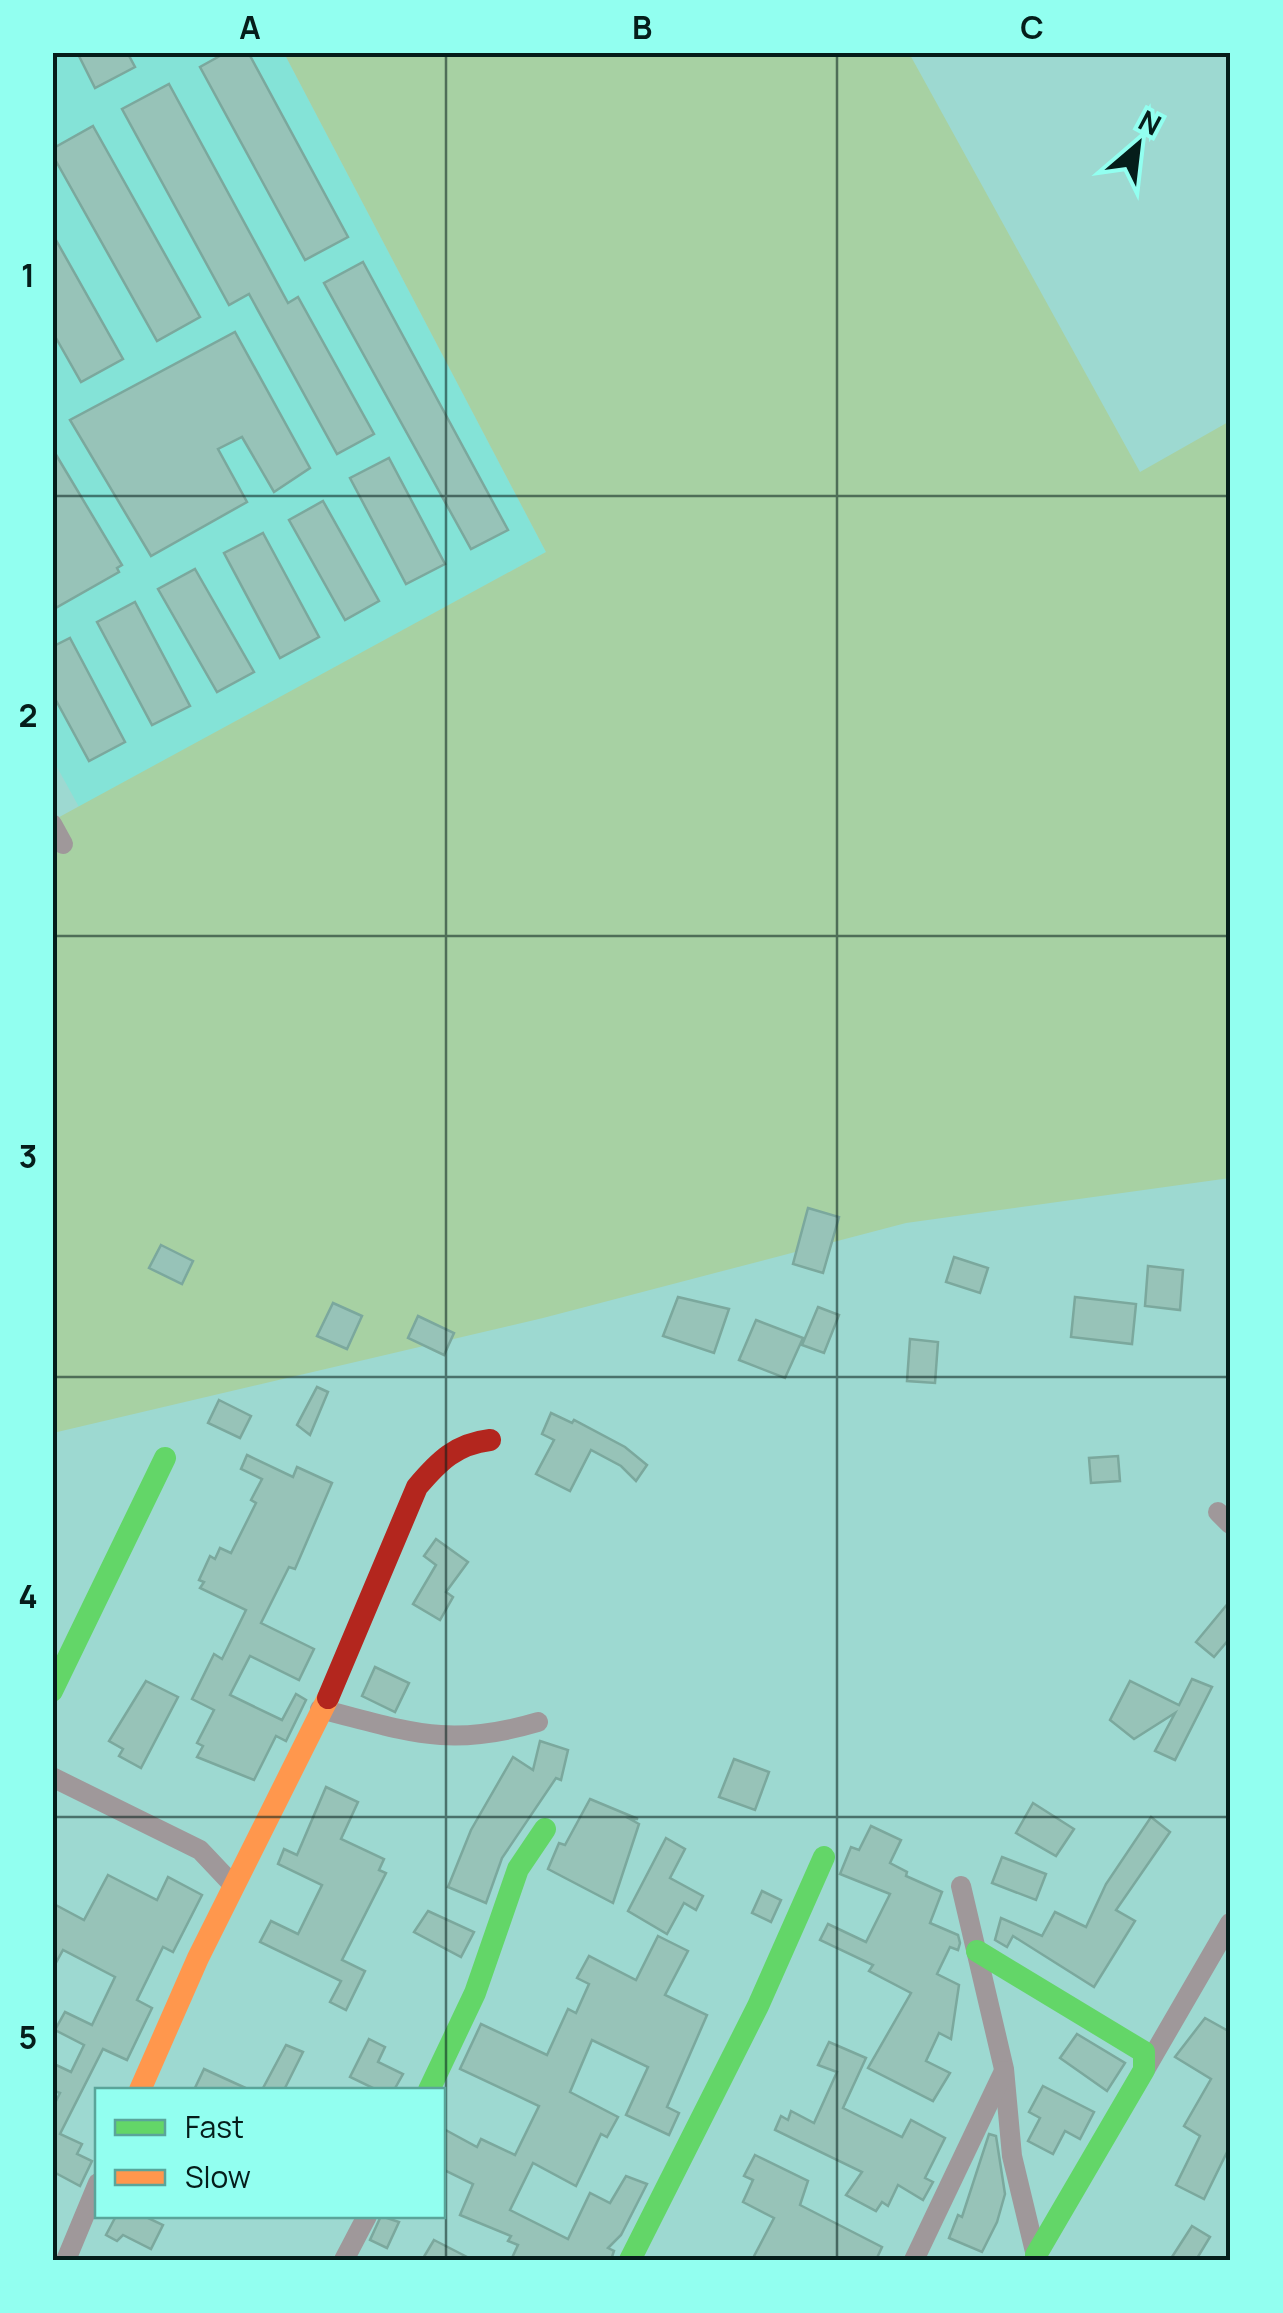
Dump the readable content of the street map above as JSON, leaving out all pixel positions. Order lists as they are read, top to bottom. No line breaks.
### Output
{"legend":["Fast","Slow"],"north":"top right","grid":{"columns":["A","B","C"],"rows":["1","2","3","4","5"]}}
